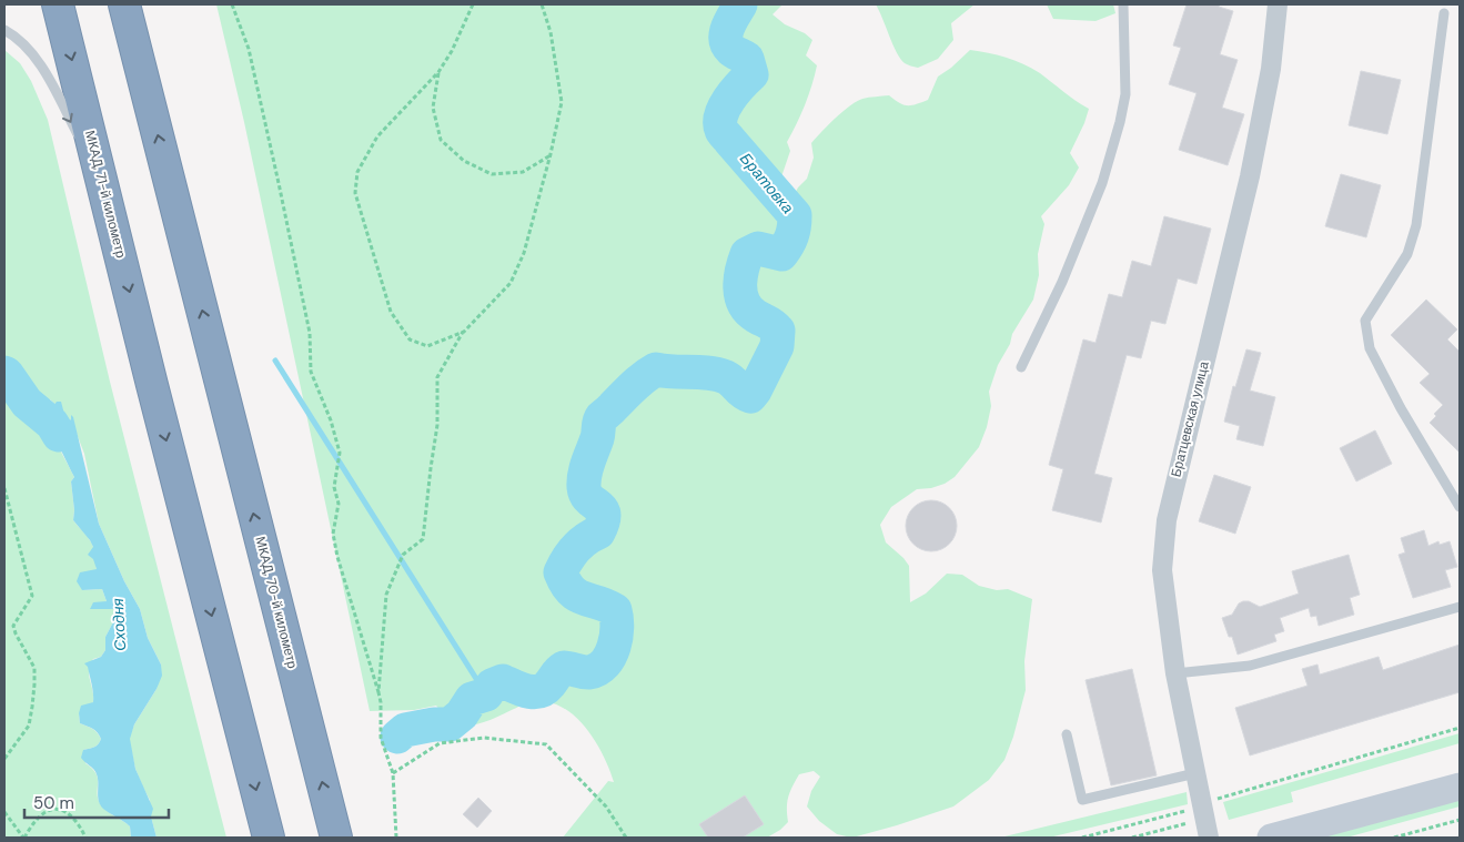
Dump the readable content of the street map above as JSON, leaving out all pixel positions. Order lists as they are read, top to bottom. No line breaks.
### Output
{"streets":{"highway":["МКАД, 71-й километр","МКАД, 70-й километр"],"street":["Братцевская улица"]},"one_way":["МКАД, 71-й километр","МКАД, 70-й километр"],"water":["Братовка","Сходня"],"scale_bar":"50 m"}
